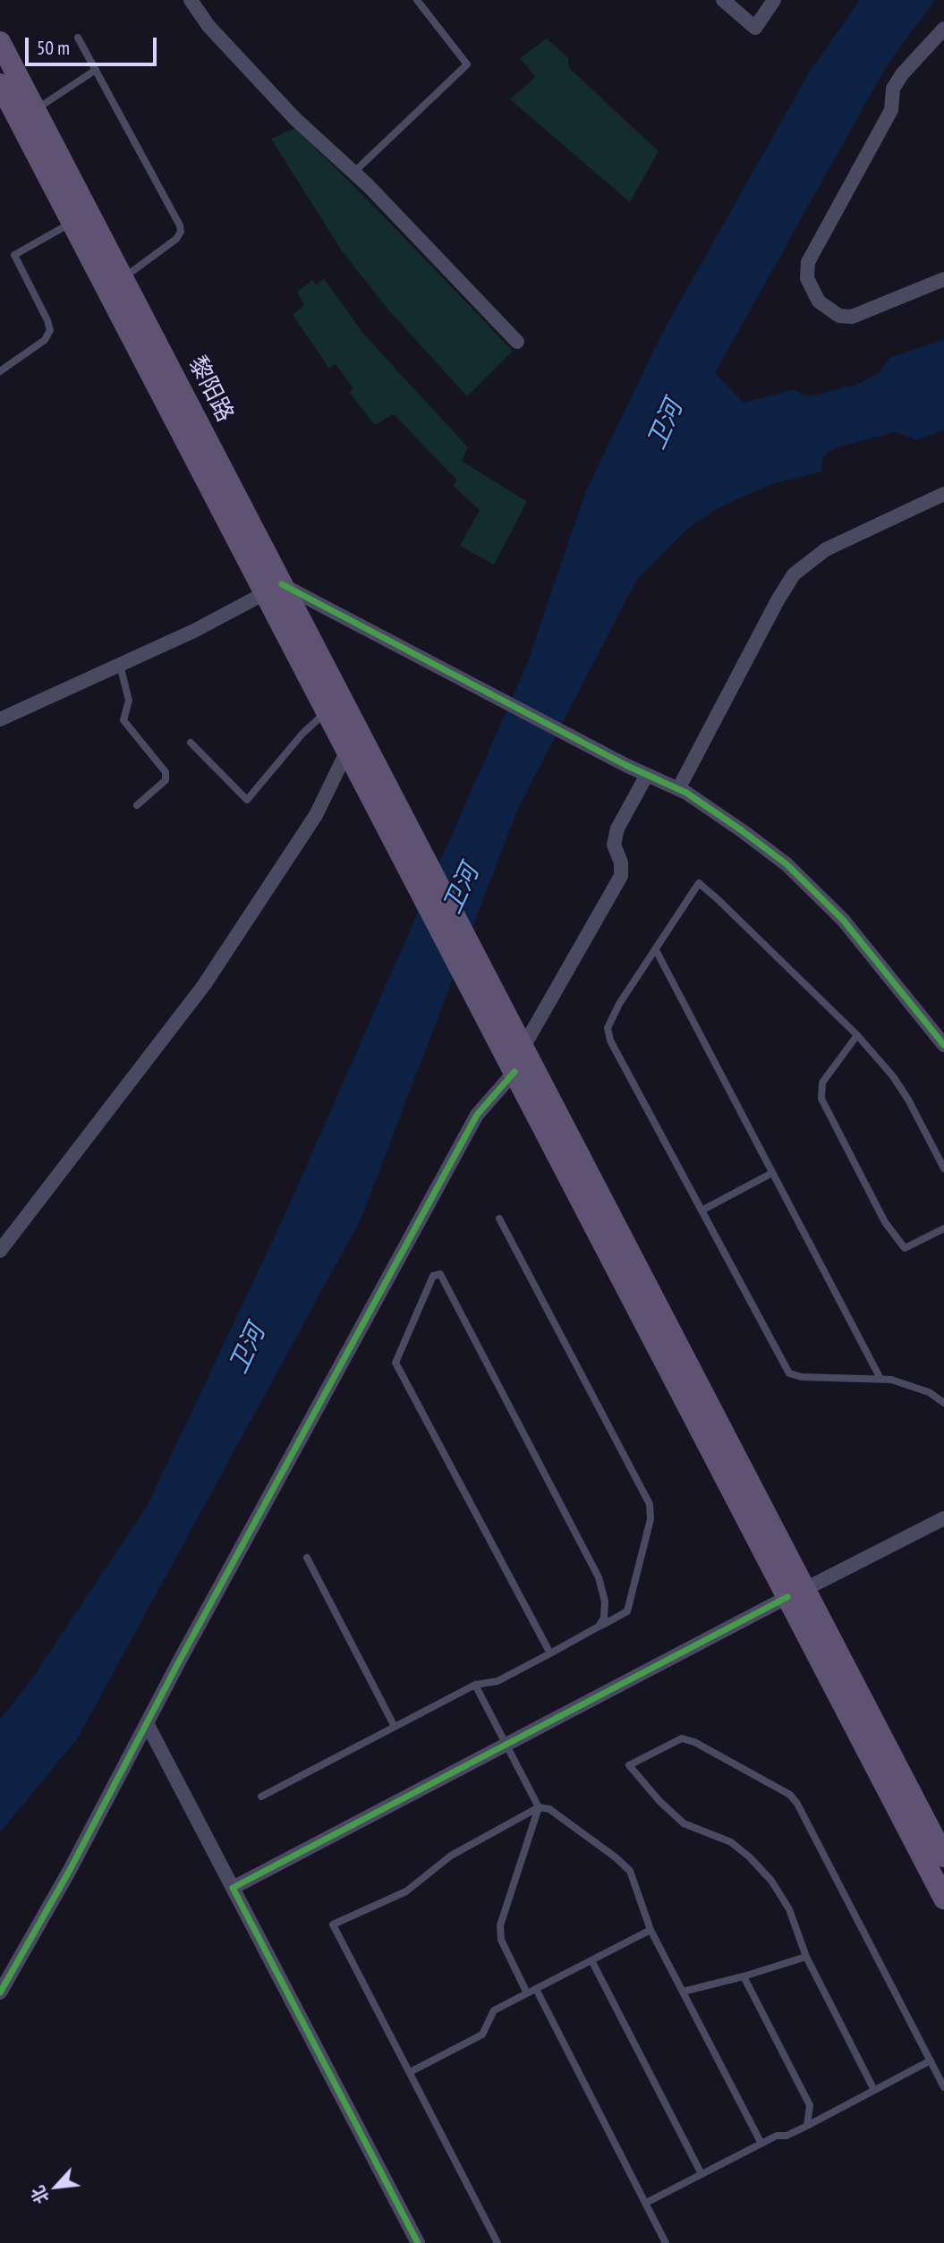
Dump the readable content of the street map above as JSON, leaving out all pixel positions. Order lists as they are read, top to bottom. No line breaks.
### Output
{"streets":{"main road":["黎阳路"]},"water":["卫河"],"scale_bar":"50 m","north":"bottom left"}
